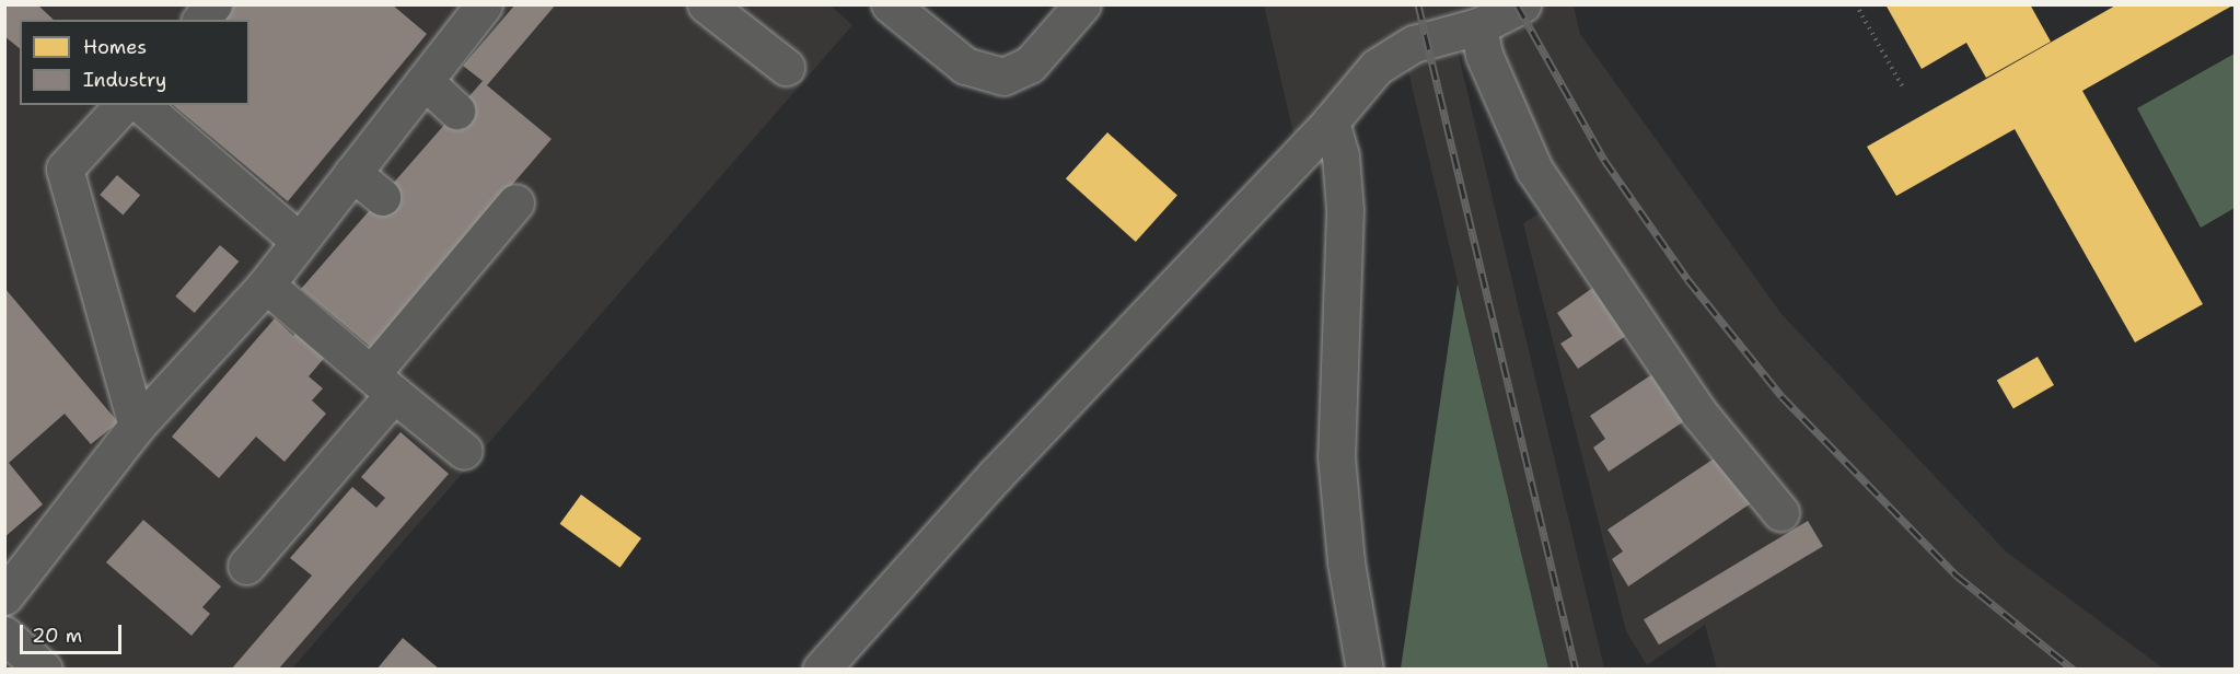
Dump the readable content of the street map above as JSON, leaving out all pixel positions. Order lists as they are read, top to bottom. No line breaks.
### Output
{"legend":["Homes","Industry"],"scale_bar":"20 m"}
